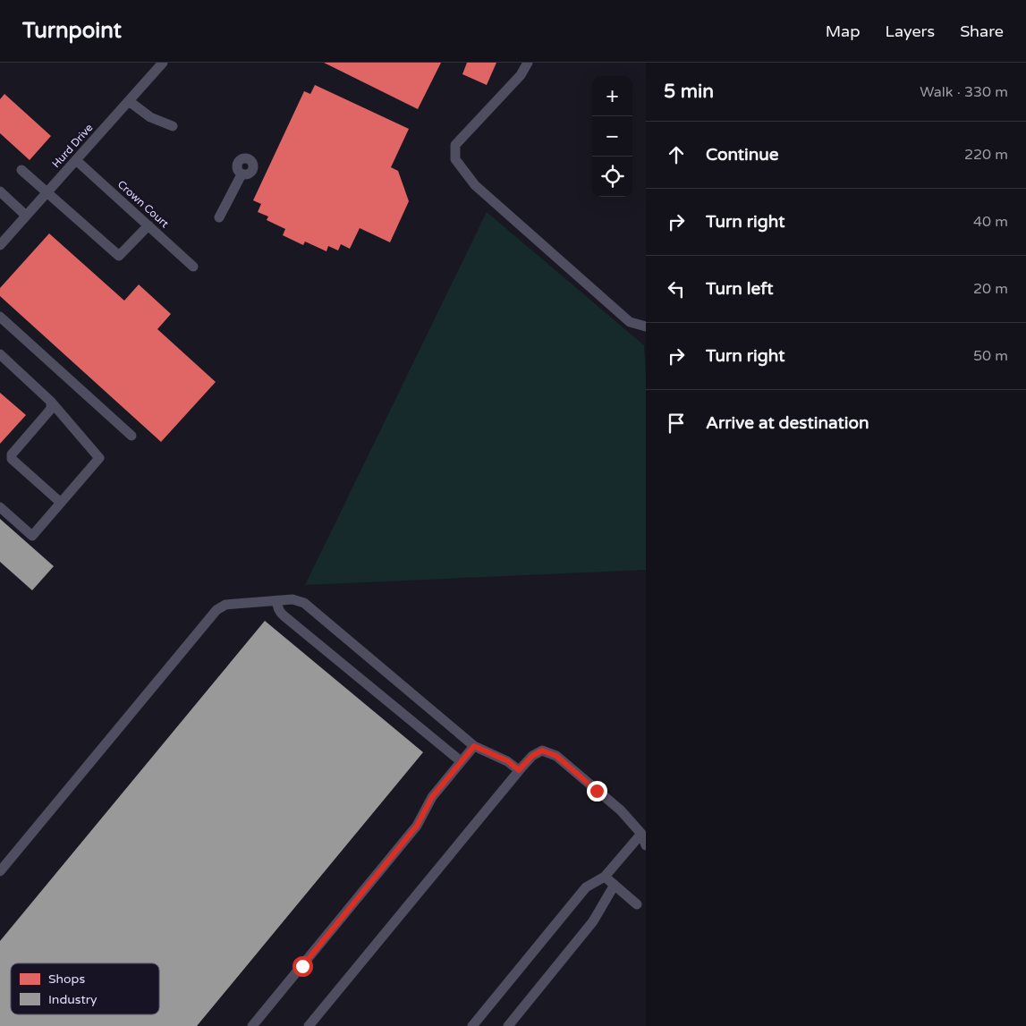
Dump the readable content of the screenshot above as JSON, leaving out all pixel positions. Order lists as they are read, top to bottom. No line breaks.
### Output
{"streets":{"street":["Hurd Drive","Crown Court"]},"crossings":[["Hurd Drive","Crown Court"]],"legend":["Shops","Industry"],"page":{"header":"Turnpoint","nav":["Map","Layers","Share"],"heading":["5 min","Walk · 330 m"],"map_buttons":["+","−"],"list":[["Continue","220 m"],["Turn right","40 m"],["Turn left","20 m"],["Turn right","50 m"],"Arrive at destination"]}}
